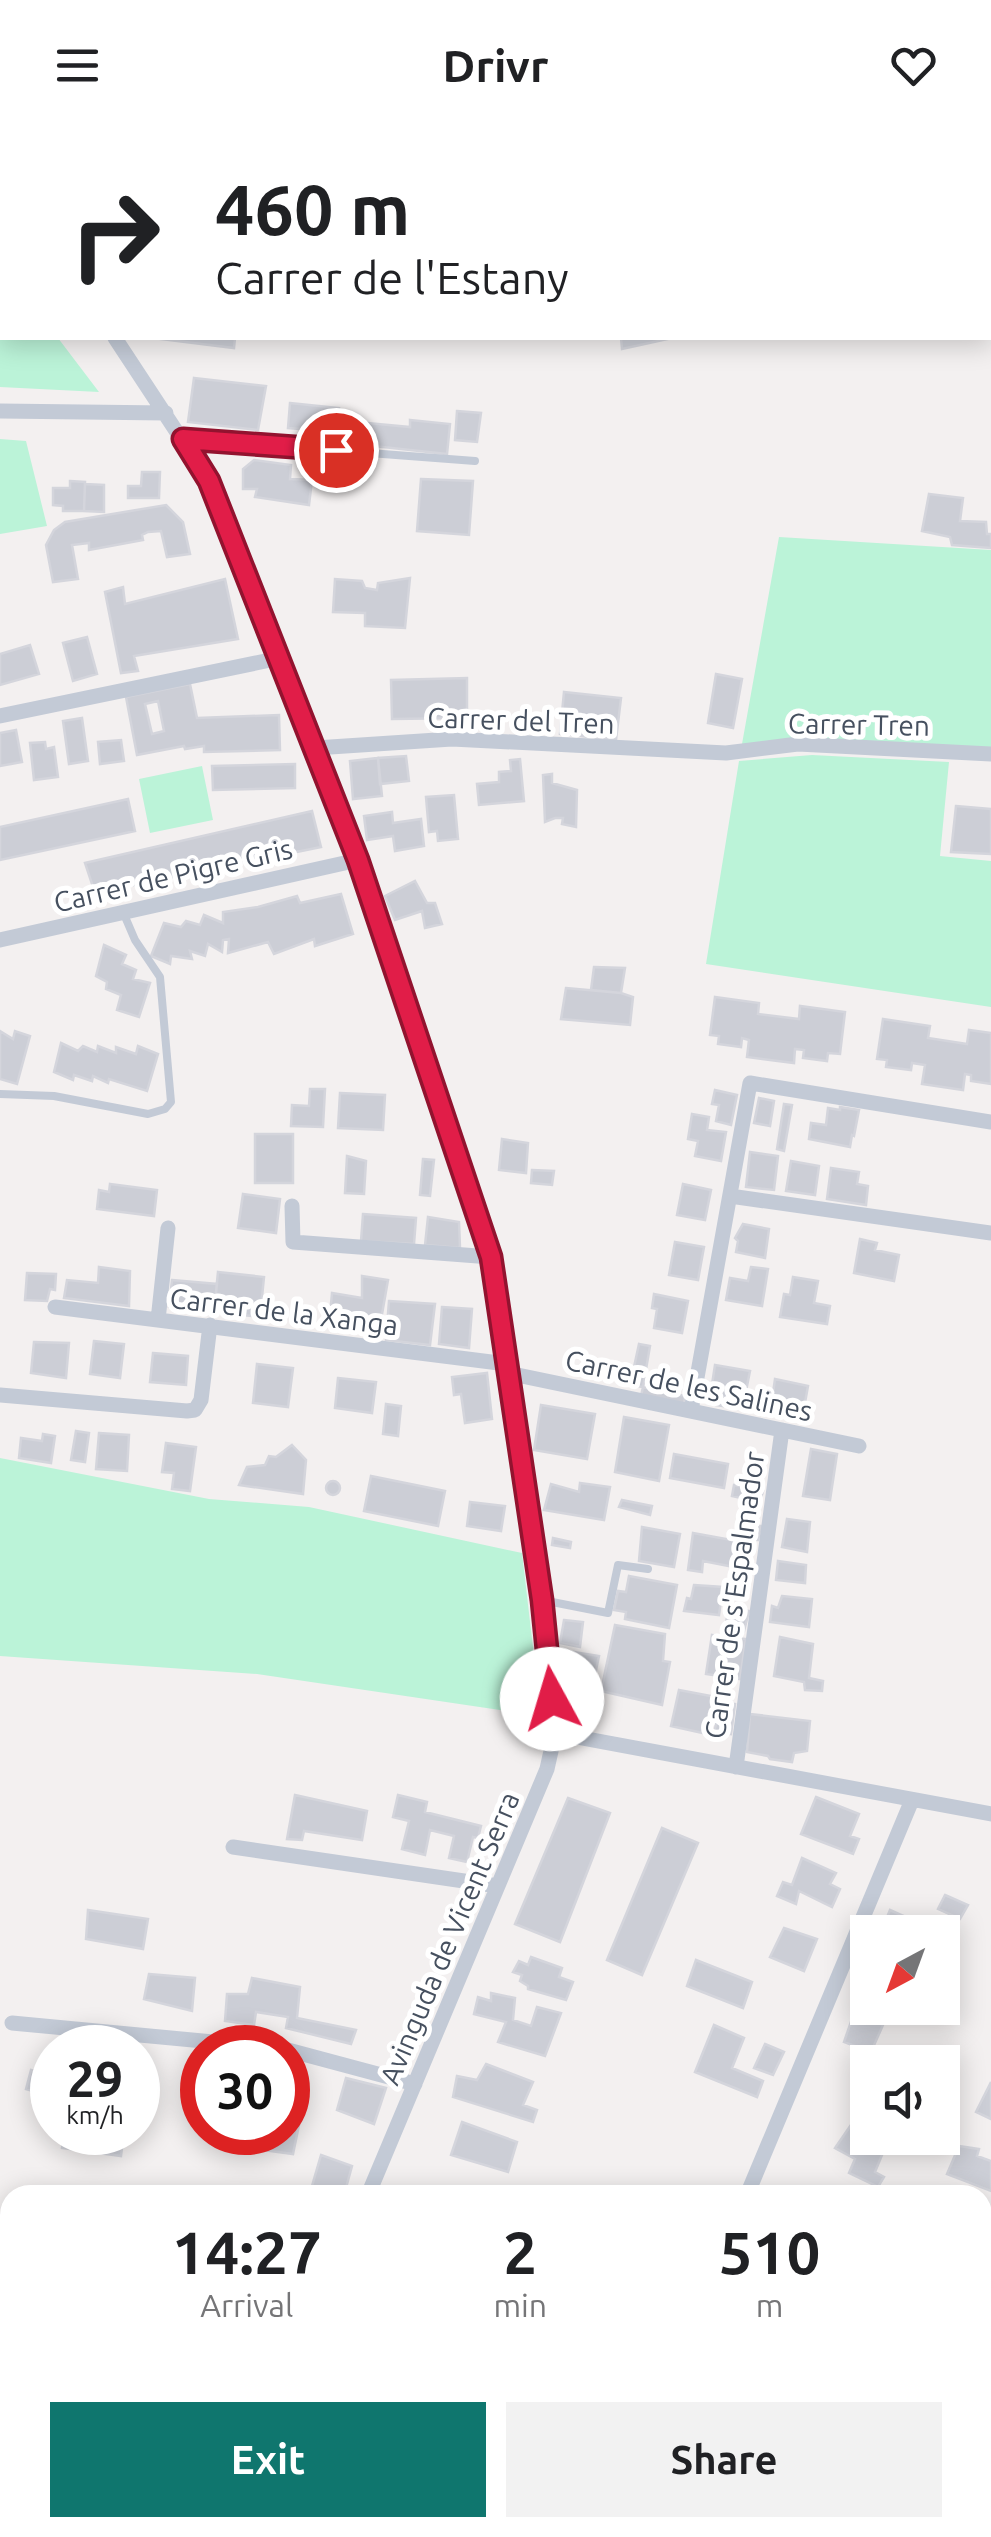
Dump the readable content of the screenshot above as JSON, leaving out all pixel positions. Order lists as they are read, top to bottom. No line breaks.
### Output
{"streets":{"street":["Carrer del Tren","Carrer Tren","Carrer de Pigre Gris","Carrer de la Xanga","Carrer de les Salines","Carrer de s'Espalmador","Avinguda de Vicent Serra"]},"crossings":[["Carrer del Tren","Carrer Tren"],["Carrer del Tren","Avinguda de Vicent Serra"],["Carrer de Pigre Gris","Avinguda de Vicent Serra"],["Carrer de la Xanga","Carrer de les Salines"],["Carrer de la Xanga","Avinguda de Vicent Serra"],["Carrer de les Salines","Carrer de s'Espalmador"],["Carrer de les Salines","Avinguda de Vicent Serra"]],"north":"bottom left","page":{"header":"Drivr","turn":["460 m","Carrer de l'Estany"],"speed":"29 km/h","limit":"30","eta":["14:27","Arrival","2","min","510","m"],"buttons":["Exit","Share"]}}
